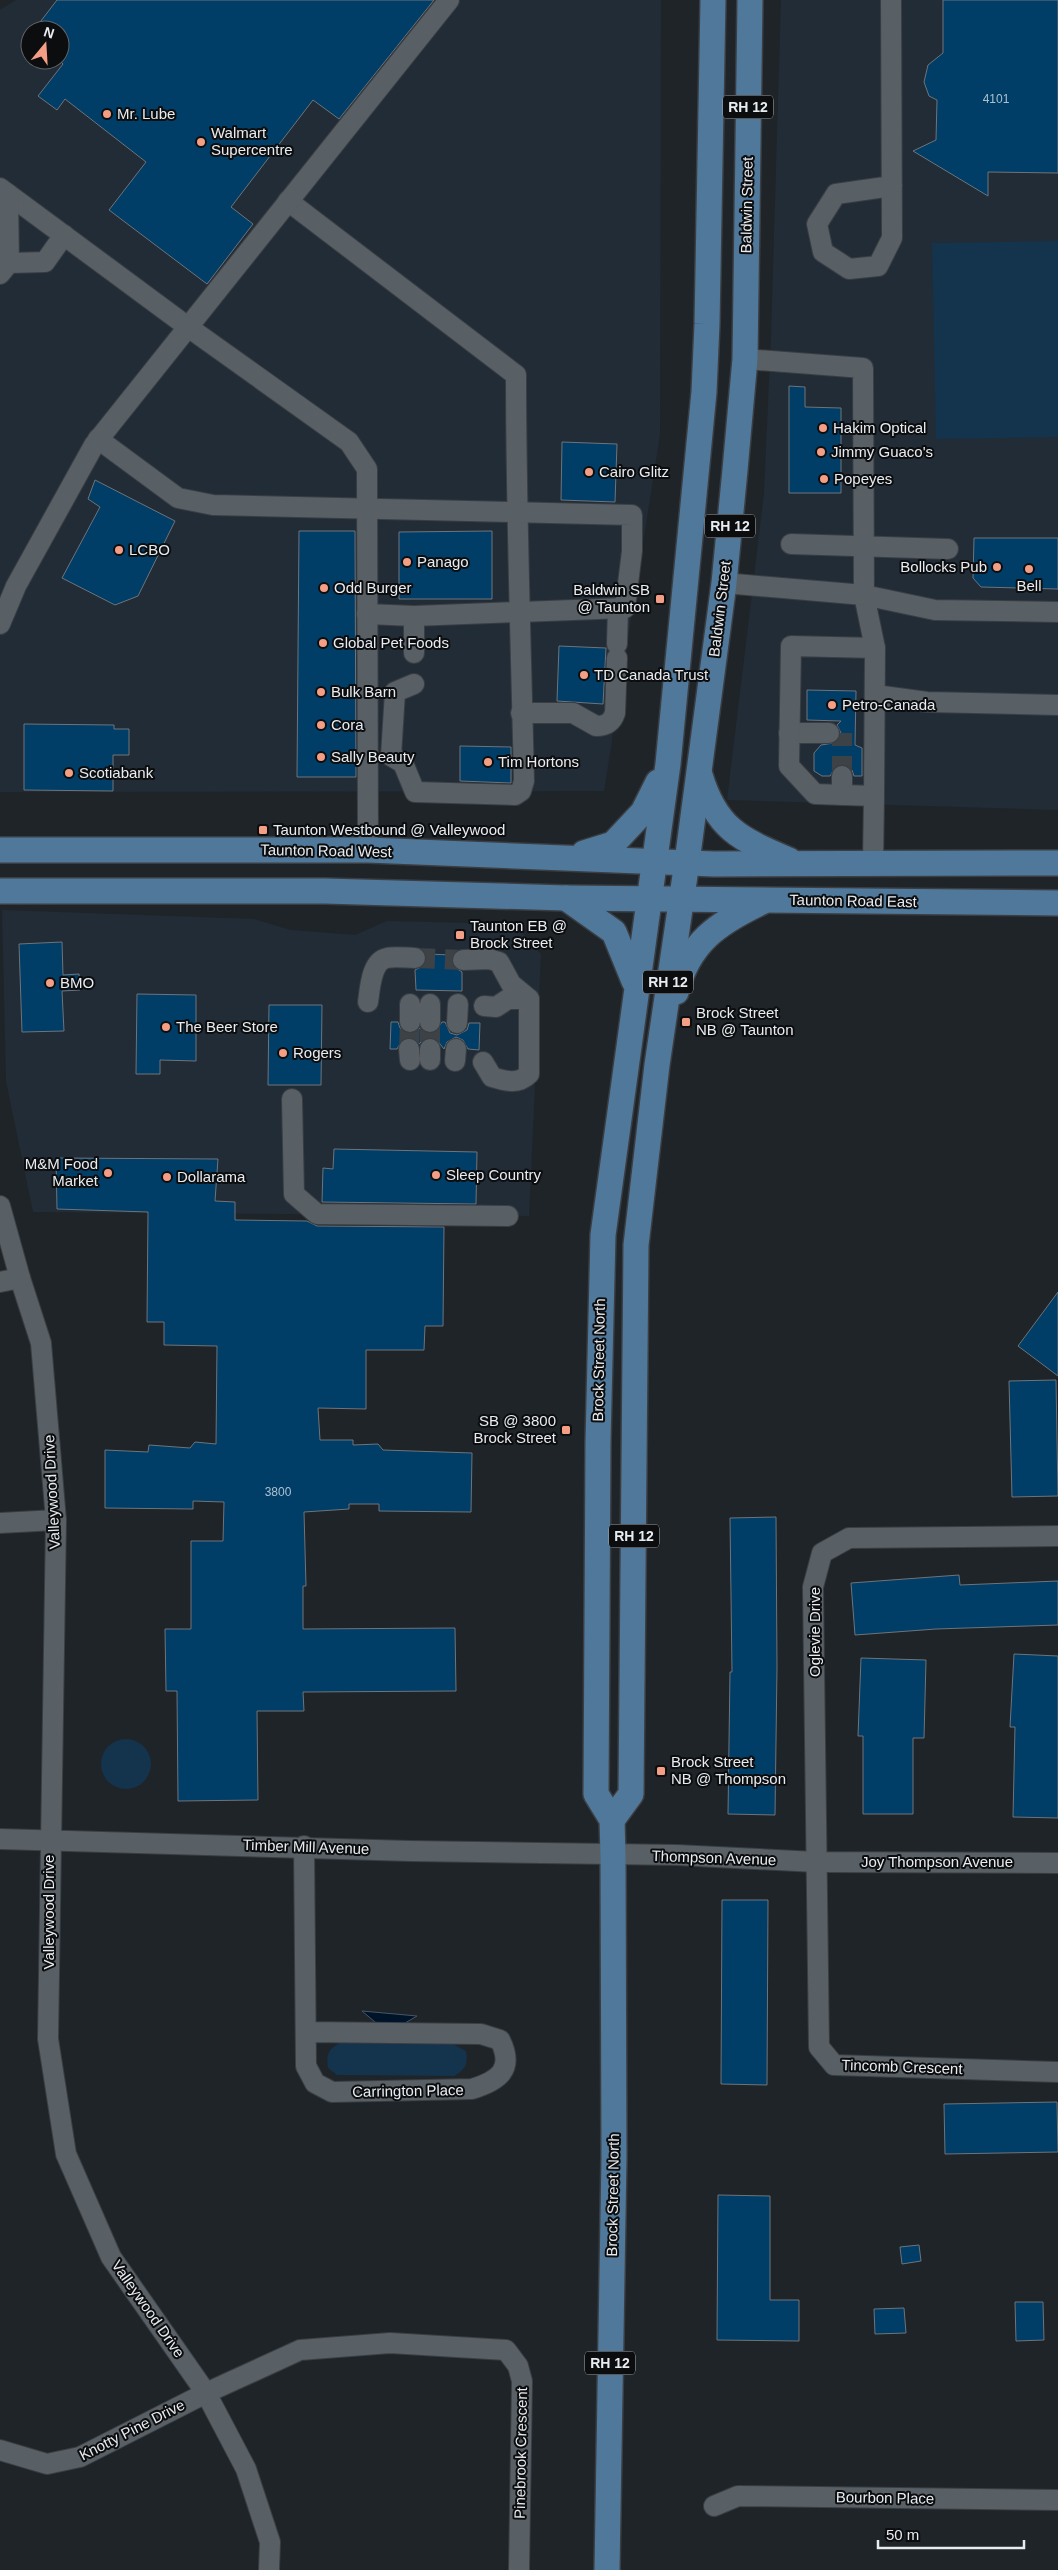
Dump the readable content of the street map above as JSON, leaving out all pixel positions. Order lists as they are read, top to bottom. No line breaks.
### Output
{"streets":{"main road":["RH 12","Baldwin Street","Taunton Road West","Taunton Road East","Brock Street North"],"street":["Valleywood Drive","Oglevie Drive","Timber Mill Avenue","Thompson Avenue","Joy Thompson Avenue","Tincomb Crescent","Carrington Place","Knotty Pine Drive","Pinebrook Crescent","Bourbon Place"]},"crossings":[["RH 12","Baldwin Street"],["RH 12","Taunton Road West"],["RH 12","Taunton Road East"],["RH 12","Brock Street North"],["Baldwin Street","Taunton Road East"],["Taunton Road East","Brock Street North"],["Brock Street North","Timber Mill Avenue"],["Brock Street North","Thompson Avenue"],["Valleywood Drive","Timber Mill Avenue"],["Valleywood Drive","Knotty Pine Drive"],["Valleywood Drive","Pinebrook Crescent"],["Oglevie Drive","Thompson Avenue"],["Oglevie Drive","Joy Thompson Avenue"],["Oglevie Drive","Tincomb Crescent"],["Timber Mill Avenue","Thompson Avenue"],["Timber Mill Avenue","Carrington Place"],["Thompson Avenue","Joy Thompson Avenue"],["Thompson Avenue","Tincomb Crescent"],["Joy Thompson Avenue","Tincomb Crescent"],["Knotty Pine Drive","Pinebrook Crescent"]],"places":{"other":["Mr. Lube","Walmart Supercentre","Hakim Optical","Jimmy Guaco's","Cairo Glitz","Popeyes","LCBO","Panago","Bollocks Pub","Bell","Odd Burger","Global Pet Foods","TD Canada Trust","Bulk Barn","Petro-Canada","Cora","Sally Beauty","Tim Hortons","Scotiabank","BMO","The Beer Store","Rogers","M&M Food Market","Sleep Country","Dollarama"],"transit":["Baldwin SB @ Taunton","Taunton Westbound @ Valleywood","Taunton EB @ Brock Street","Brock Street NB @ Taunton","SB @ 3800 Brock Street","Brock Street NB @ Thompson"]},"house_numbers":["4101","3800"],"scale_bar":"50 m","north":"top"}
